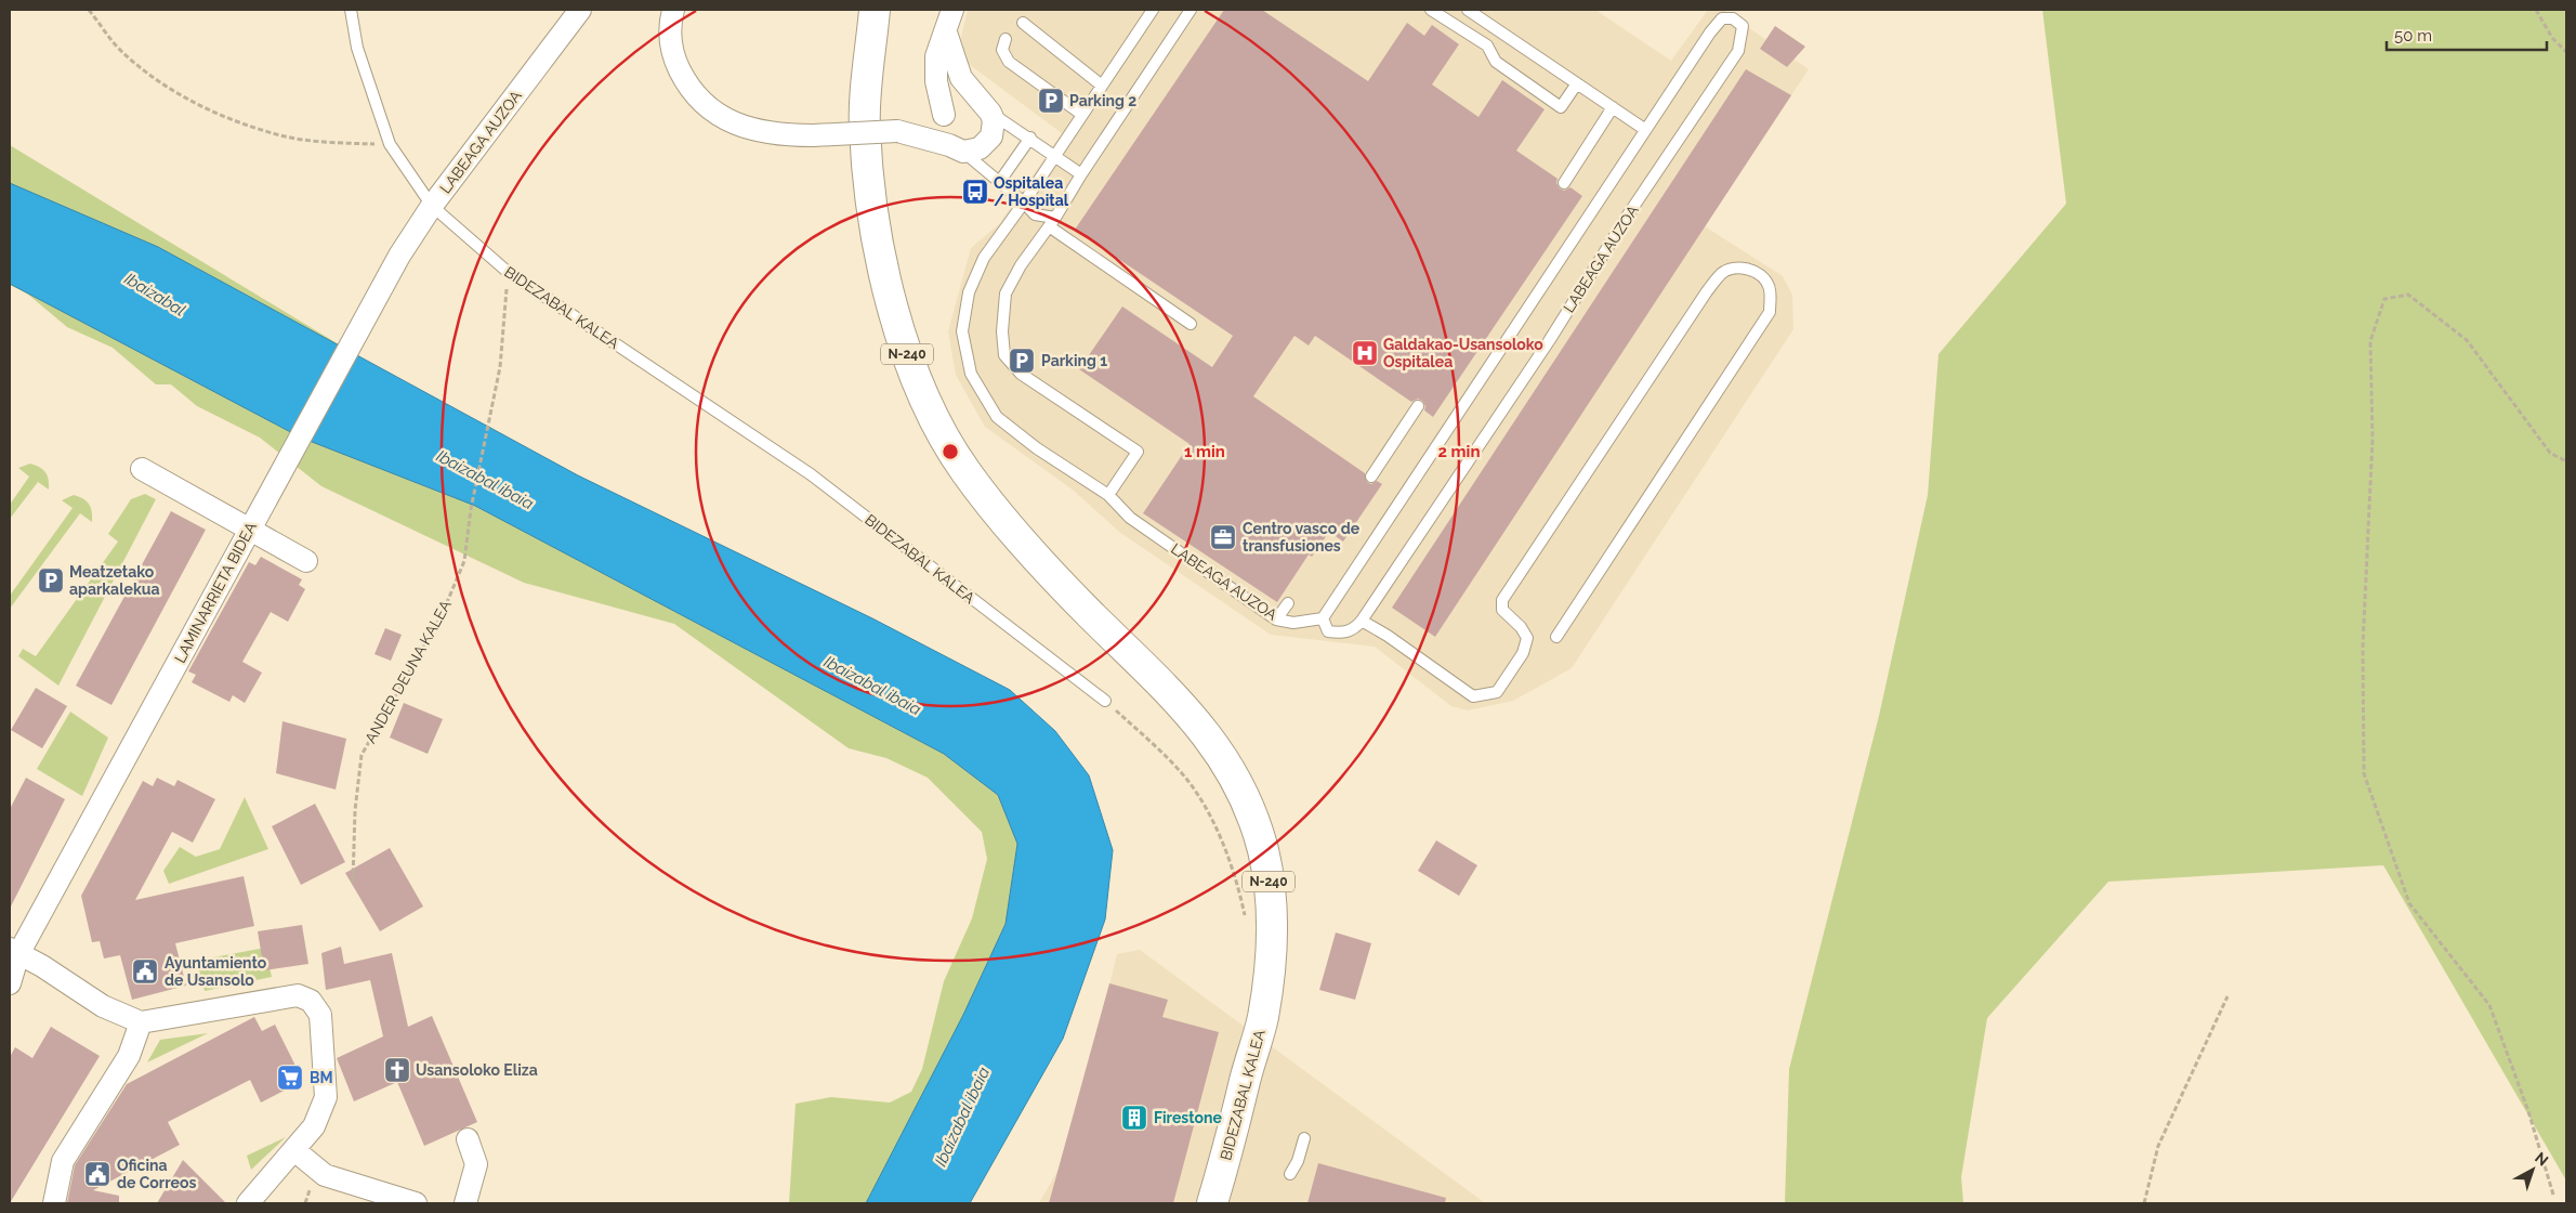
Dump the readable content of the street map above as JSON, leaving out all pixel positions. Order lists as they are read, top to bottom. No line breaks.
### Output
{"streets":{"highway":["BIDEZABAL KALEA","N-240"],"street":["LABEAGA AUZOA","LAMINARRIETA BIDEA"],"path":["ANDER DEUNA KALEA"]},"crossings":[["LABEAGA AUZOA","BIDEZABAL KALEA"],["LABEAGA AUZOA","LAMINARRIETA BIDEA"],["BIDEZABAL KALEA","LAMINARRIETA BIDEA"],["BIDEZABAL KALEA","ANDER DEUNA KALEA"]],"water":["Ibaizabal","Ibaizabal ibaia"],"places":{"parking":["Parking 2","Parking 1","Meatzetako aparkalekua"],"bus stop":["Ospitalea / Hospital"],"hospital":["Galdakao-Usansoloko Ospitalea"],"office":["Centro vasco de transfusiones"],"public building":["Ayuntamiento de Usansolo","Oficina de Correos"],"church":["Usansoloko Eliza"],"supermarket":["BM"],"building":["Firestone"]},"scale_bar":"50 m","north":"top right","rings":["1 min","2 min"]}
